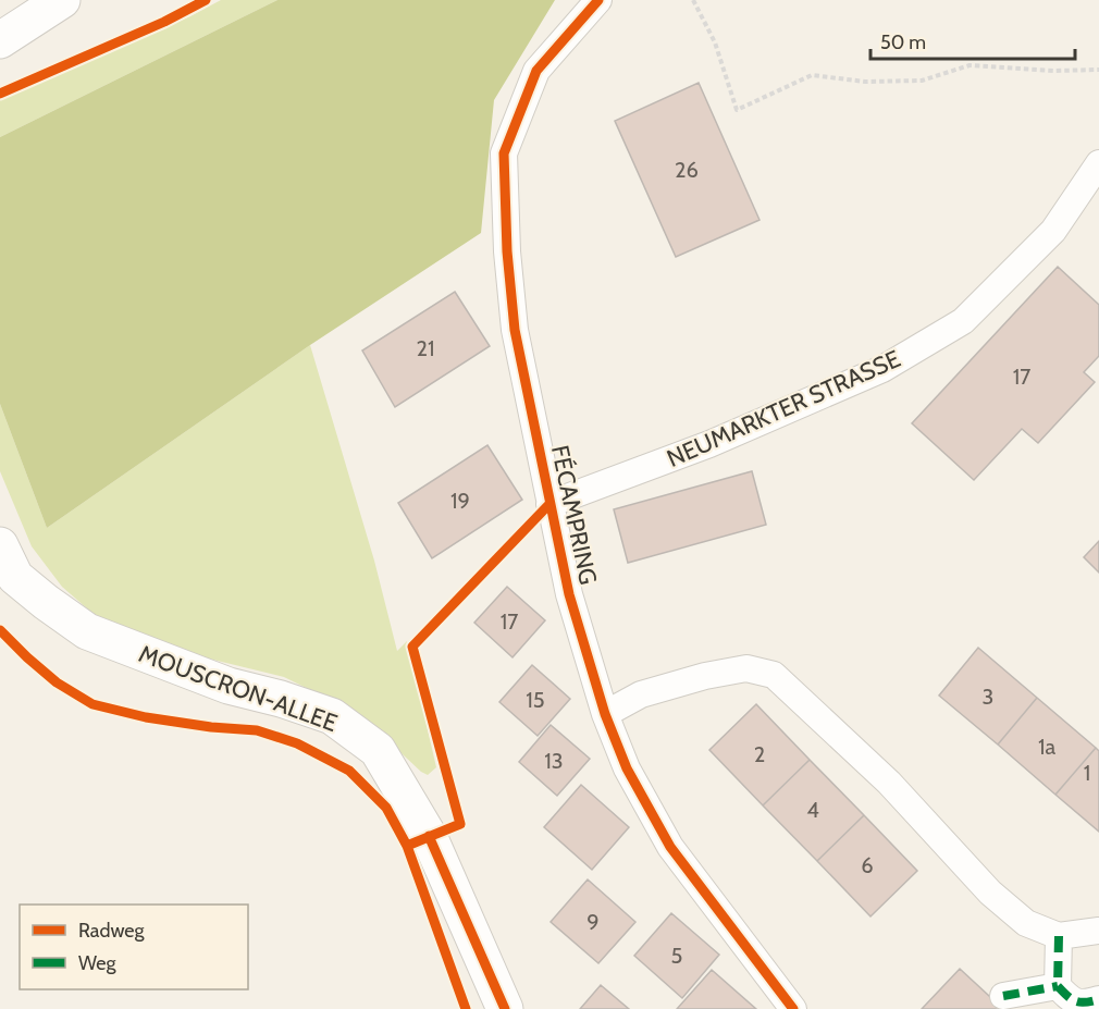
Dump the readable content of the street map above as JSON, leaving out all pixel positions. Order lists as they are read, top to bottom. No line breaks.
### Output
{"streets":{"street":["NEUMARKTER STRASSE","FÉCAMPRING","MOUSCRON-ALLEE"]},"crossings":[["NEUMARKTER STRASSE","FÉCAMPRING"]],"house_numbers":["26","21","17","19","17","3","15","1a","2","13","1","4","6","9","5"],"legend":["Radweg","Weg"],"scale_bar":"50 m"}
